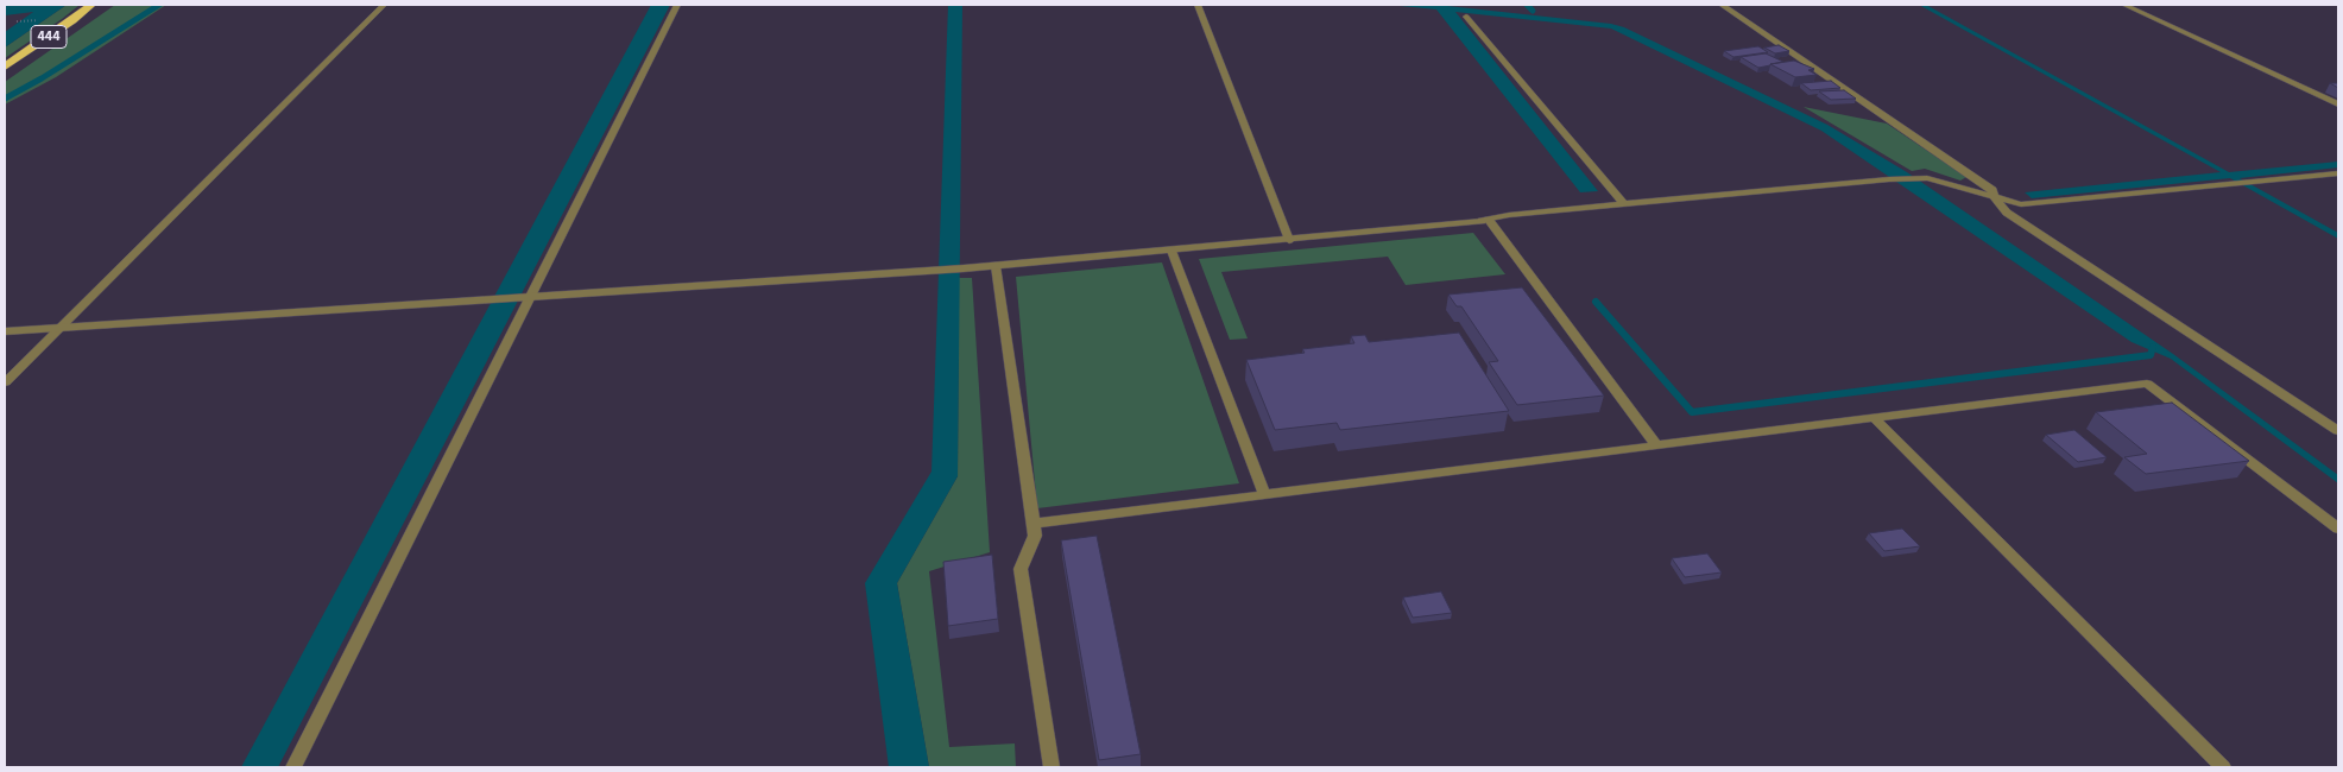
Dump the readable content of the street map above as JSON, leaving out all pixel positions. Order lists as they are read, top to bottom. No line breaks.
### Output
{"streets":{"highway":["444"]}}
